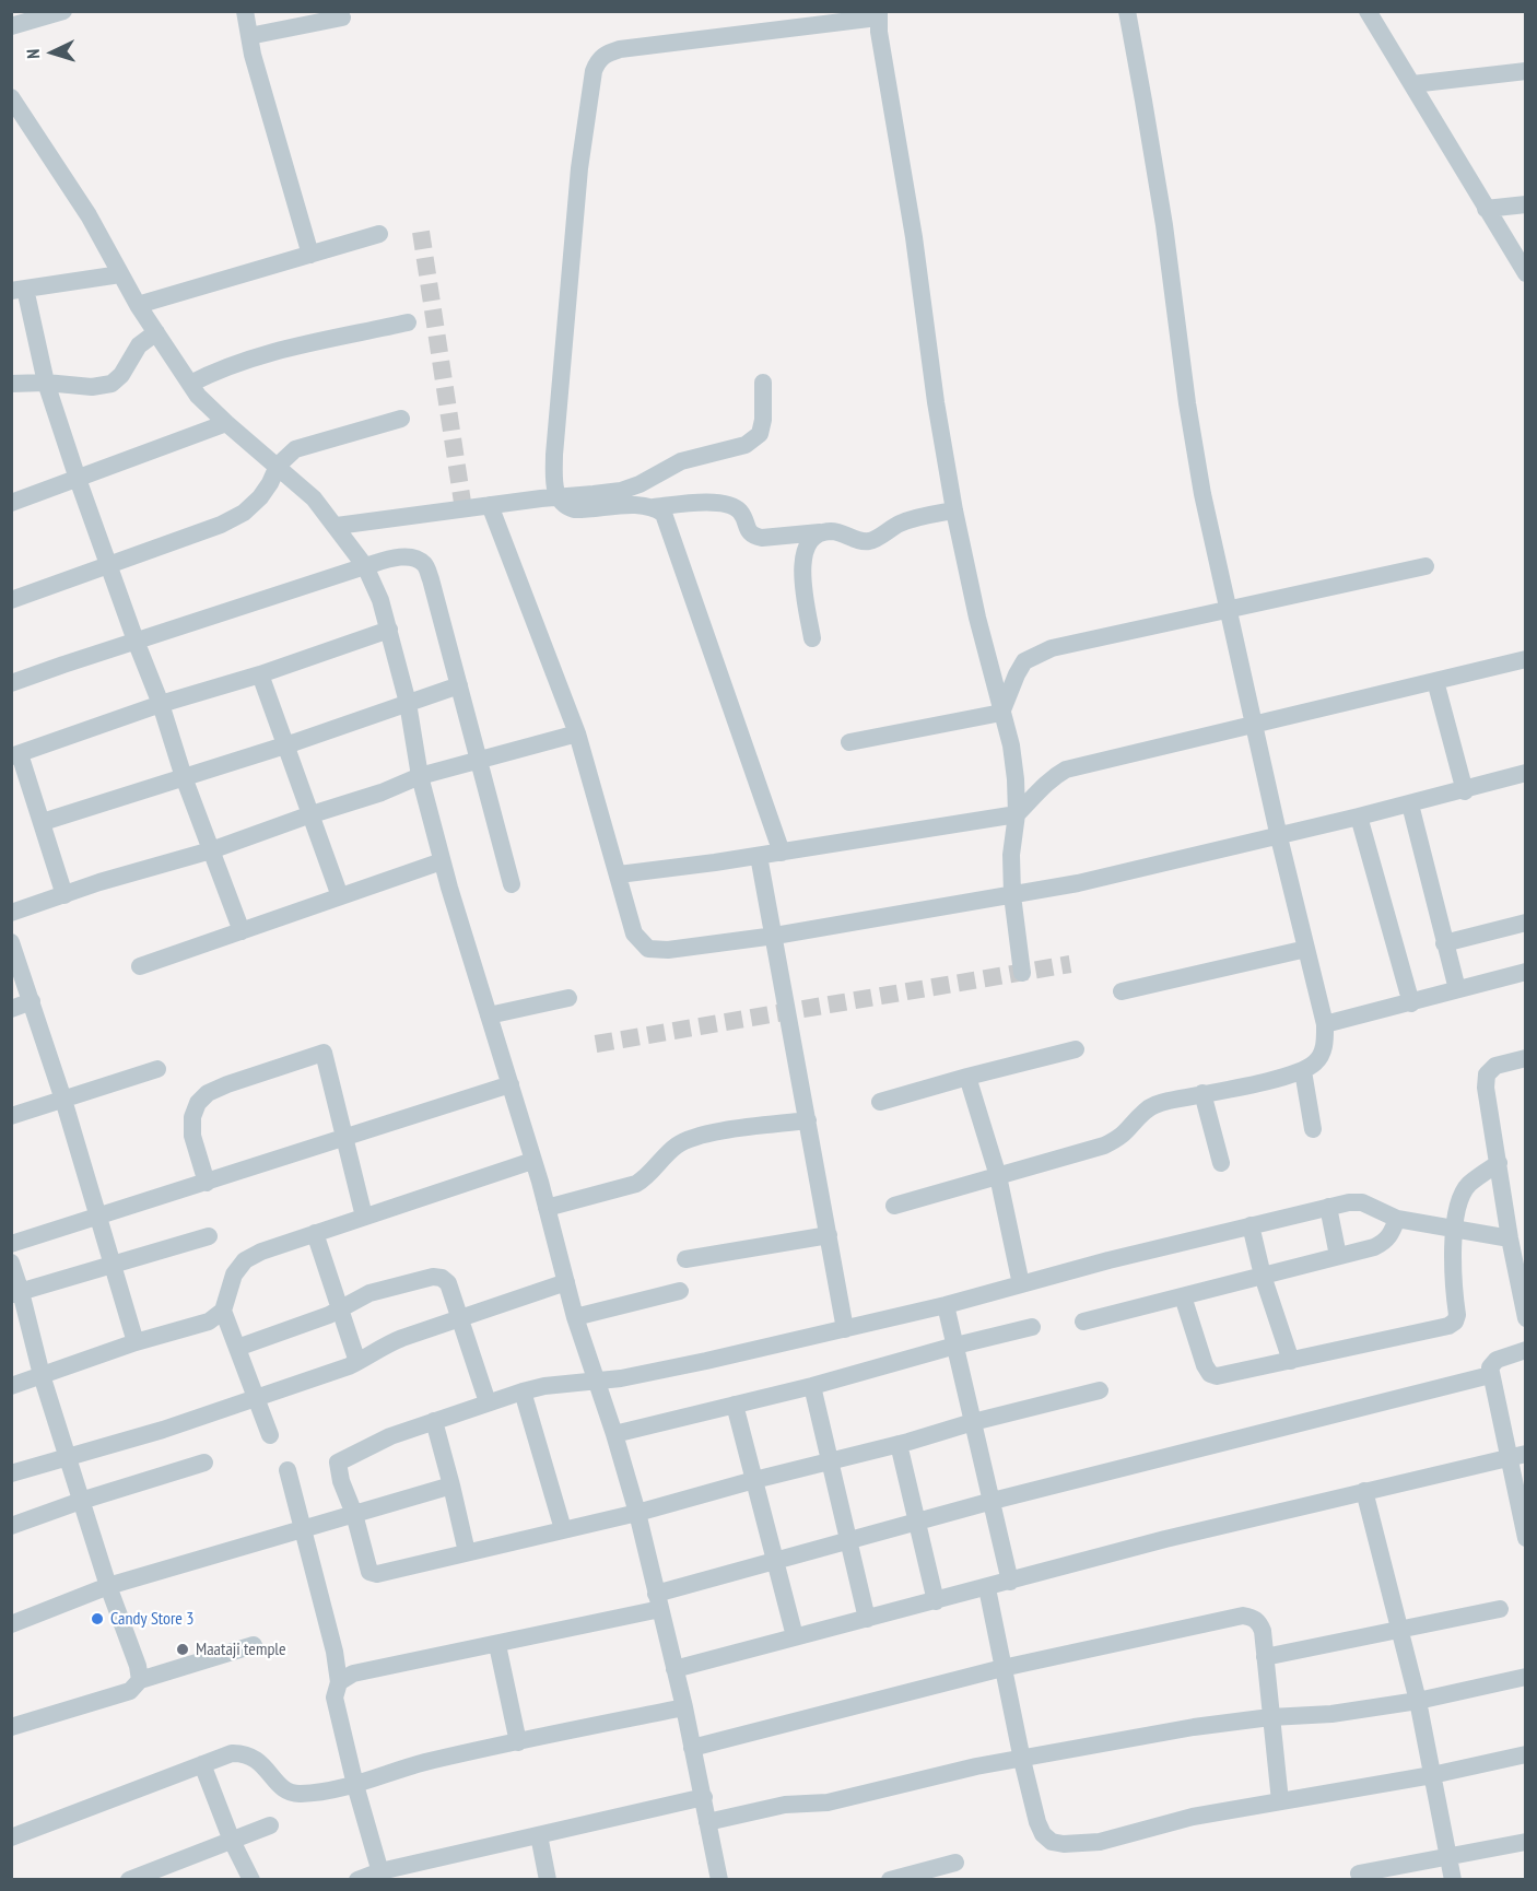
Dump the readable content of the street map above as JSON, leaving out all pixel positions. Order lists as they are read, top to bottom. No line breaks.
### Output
{"places":["Candy Store 3","Maataji temple"],"north":"left"}
